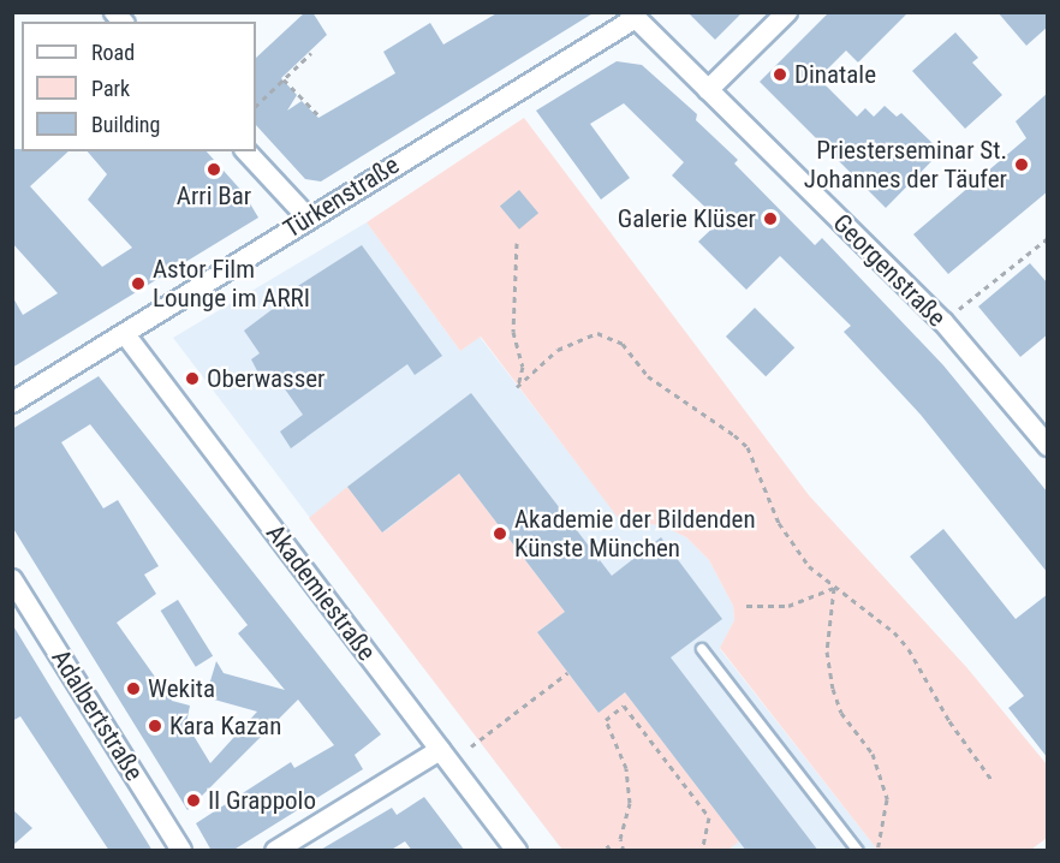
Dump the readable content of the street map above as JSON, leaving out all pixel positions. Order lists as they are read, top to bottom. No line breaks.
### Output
{"streets":{"street":["Türkenstraße","Georgenstraße","Akademiestraße","Adalbertstraße"]},"crossings":[["Türkenstraße","Georgenstraße"],["Türkenstraße","Akademiestraße"]],"places":["Dinatale","Priesterseminar St. Johannes der Täufer","Arri Bar","Galerie Klüser","Astor Film Lounge im ARRI","Oberwasser","Akademie der Bildenden Künste München","Wekita","Kara Kazan","Il Grappolo"],"legend":["Road","Park","Building"]}
